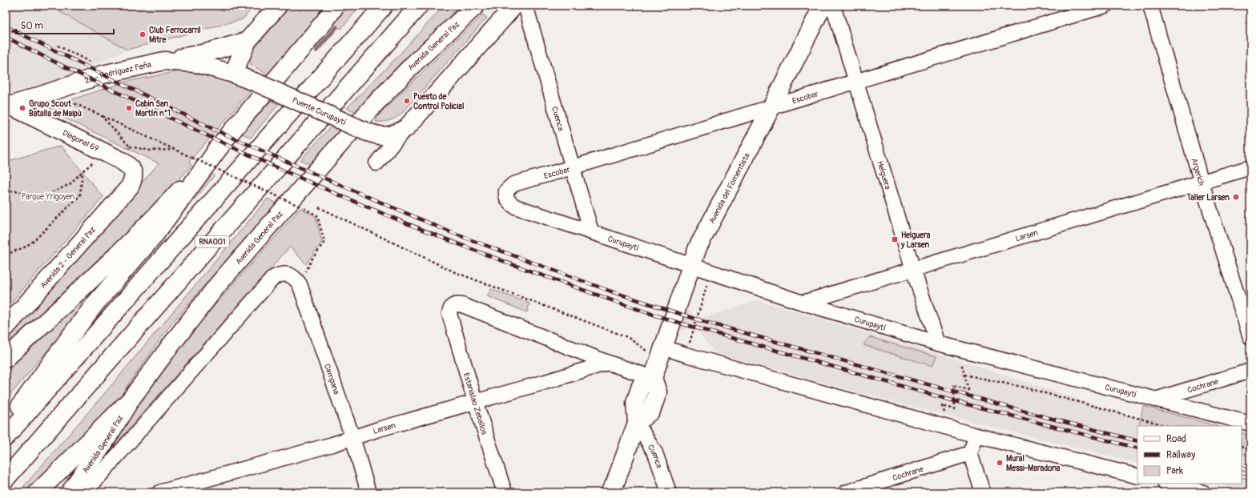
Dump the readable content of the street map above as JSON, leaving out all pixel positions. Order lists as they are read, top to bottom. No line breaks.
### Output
{"streets":{"main road":["Avenida General Paz","22 - Rodríguez Peña","Puente Curupaytí","Diagonal 69","Avenida del Fomentista","RNA001","Avenida 2 - General Paz"],"street":["Escobar","Cuenca","Argerich","Helguera","Larsen","Curupaytí","Campana","Cochrane","Estanislao Zeballos"]},"crossings":[["Avenida General Paz","Campana"],["22 - Rodríguez Peña","Puente Curupaytí"],["22 - Rodríguez Peña","Diagonal 69"],["Escobar","Cuenca"],["Escobar","Helguera"],["Escobar","Avenida del Fomentista"],["Escobar","Curupaytí"],["Cuenca","Curupaytí"],["Diagonal 69","Avenida 2 - General Paz"],["Argerich","Larsen"],["Helguera","Larsen"],["Helguera","Curupaytí"],["Avenida del Fomentista","Curupaytí"],["Larsen","Curupaytí"],["Larsen","Campana"],["Larsen","Estanislao Zeballos"],["Curupaytí","Cochrane"]],"parks":["Parque Yrigoyen"],"places":{"other":["Club Ferrocarril Mitre","Puesto de Control Policial","Grupo Scout Batalla de Maipú","Cabin San Martín n°1","Taller Larsen","Mural Messi-Maradona"],"transit":["Helguera y Larsen"]},"legend":["Road","Railway","Park"],"scale_bar":"50 m"}
